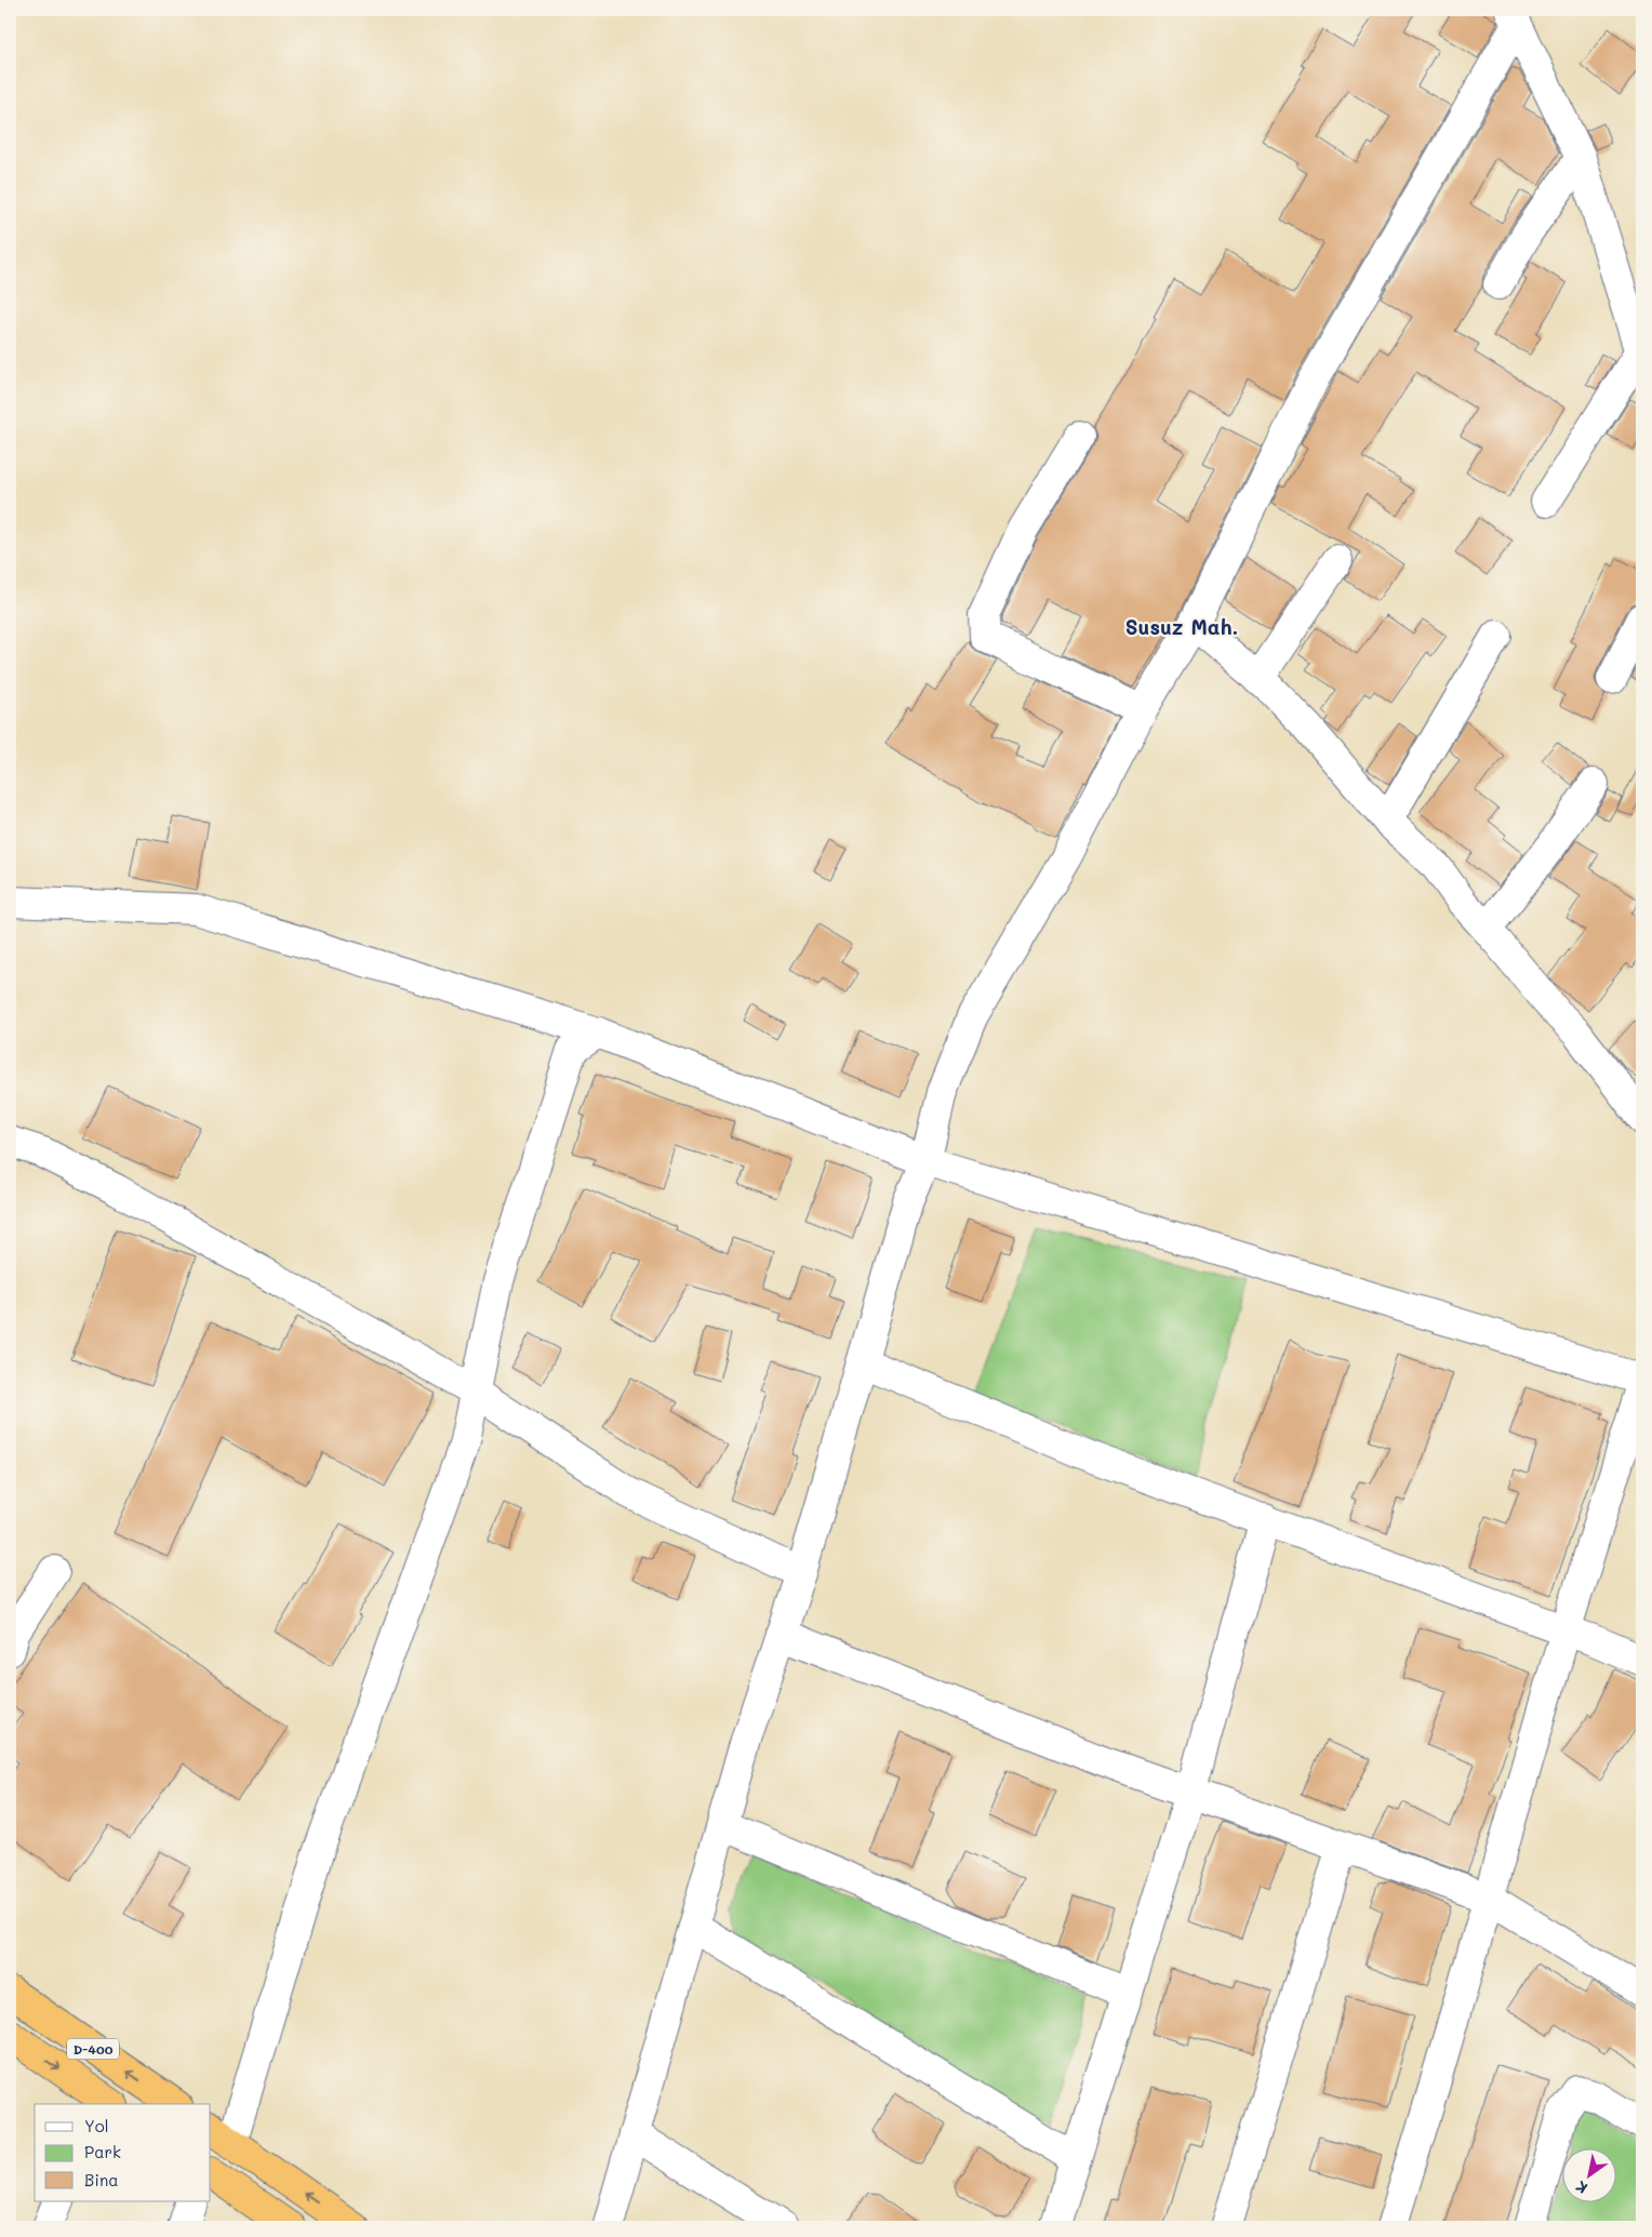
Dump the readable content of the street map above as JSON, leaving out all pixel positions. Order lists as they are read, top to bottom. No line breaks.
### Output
{"streets":{"highway":["D-400"]},"districts":["Susuz Mah."],"legend":["Yol","Park","Bina"],"north":"bottom left"}
